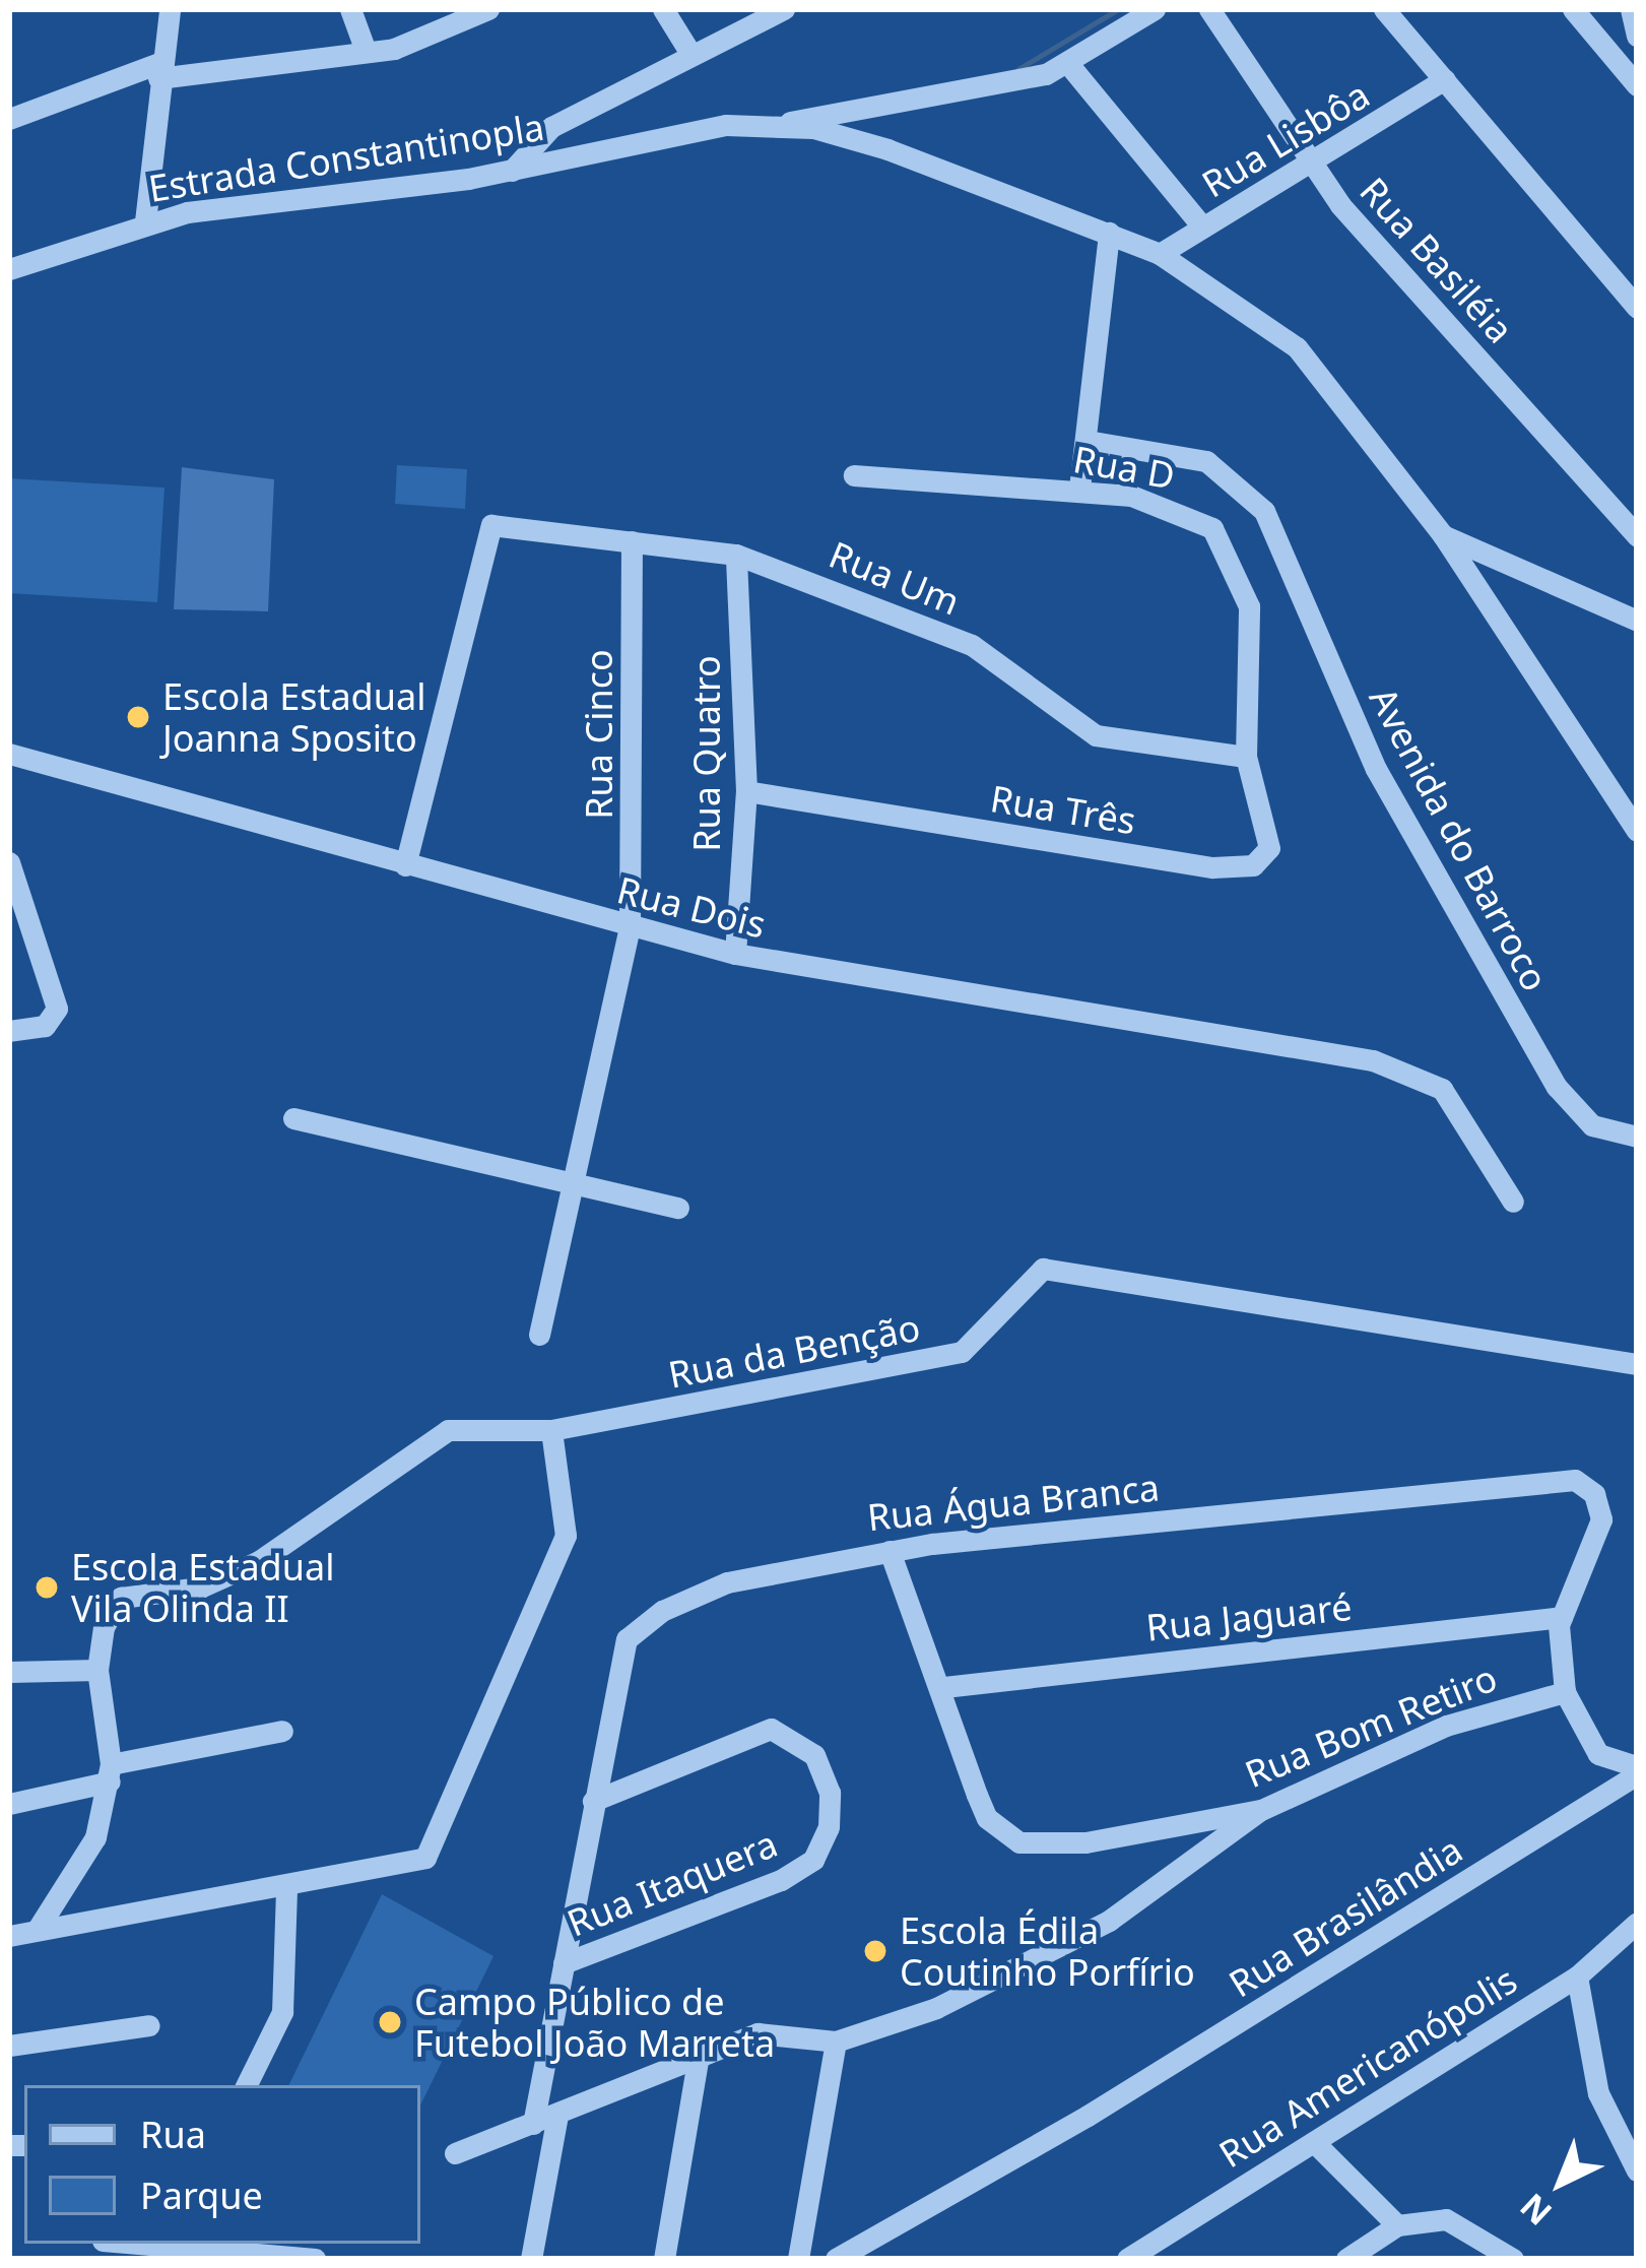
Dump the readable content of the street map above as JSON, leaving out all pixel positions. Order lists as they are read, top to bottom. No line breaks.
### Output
{"streets":{"street":["Rua Lisbôa","Estrada Constantinopla","Rua Basiléia","Rua D","Rua Um","Rua Cinco","Rua Quatro","Rua Três","Avenida do Barroco","Rua Dois","Rua da Benção","Rua Água Branca","Rua Jaguaré","Rua Bom Retiro","Rua Itaquera","Rua Brasilândia","Rua Americanópolis"]},"crossings":[["Rua Lisbôa","Estrada Constantinopla"],["Rua Lisbôa","Rua Basiléia"],["Rua D","Rua Um"],["Rua D","Rua Três"],["Rua Um","Rua Cinco"],["Rua Um","Rua Quatro"],["Rua Um","Rua Três"],["Rua Um","Rua Dois"],["Rua Cinco","Rua Dois"],["Rua Quatro","Rua Três"],["Rua Quatro","Rua Dois"],["Rua Água Branca","Rua Jaguaré"],["Rua Água Branca","Rua Bom Retiro"],["Rua Água Branca","Rua Itaquera"],["Rua Água Branca","Rua Brasilândia"],["Rua Jaguaré","Rua Bom Retiro"]],"places":["Escola Estadual Joanna Sposito","Escola Estadual Vila Olinda II","Escola Édila Coutinho Porfírio","Campo Público de Futebol João Marreta"],"legend":["Rua","Parque"],"north":"bottom left"}
